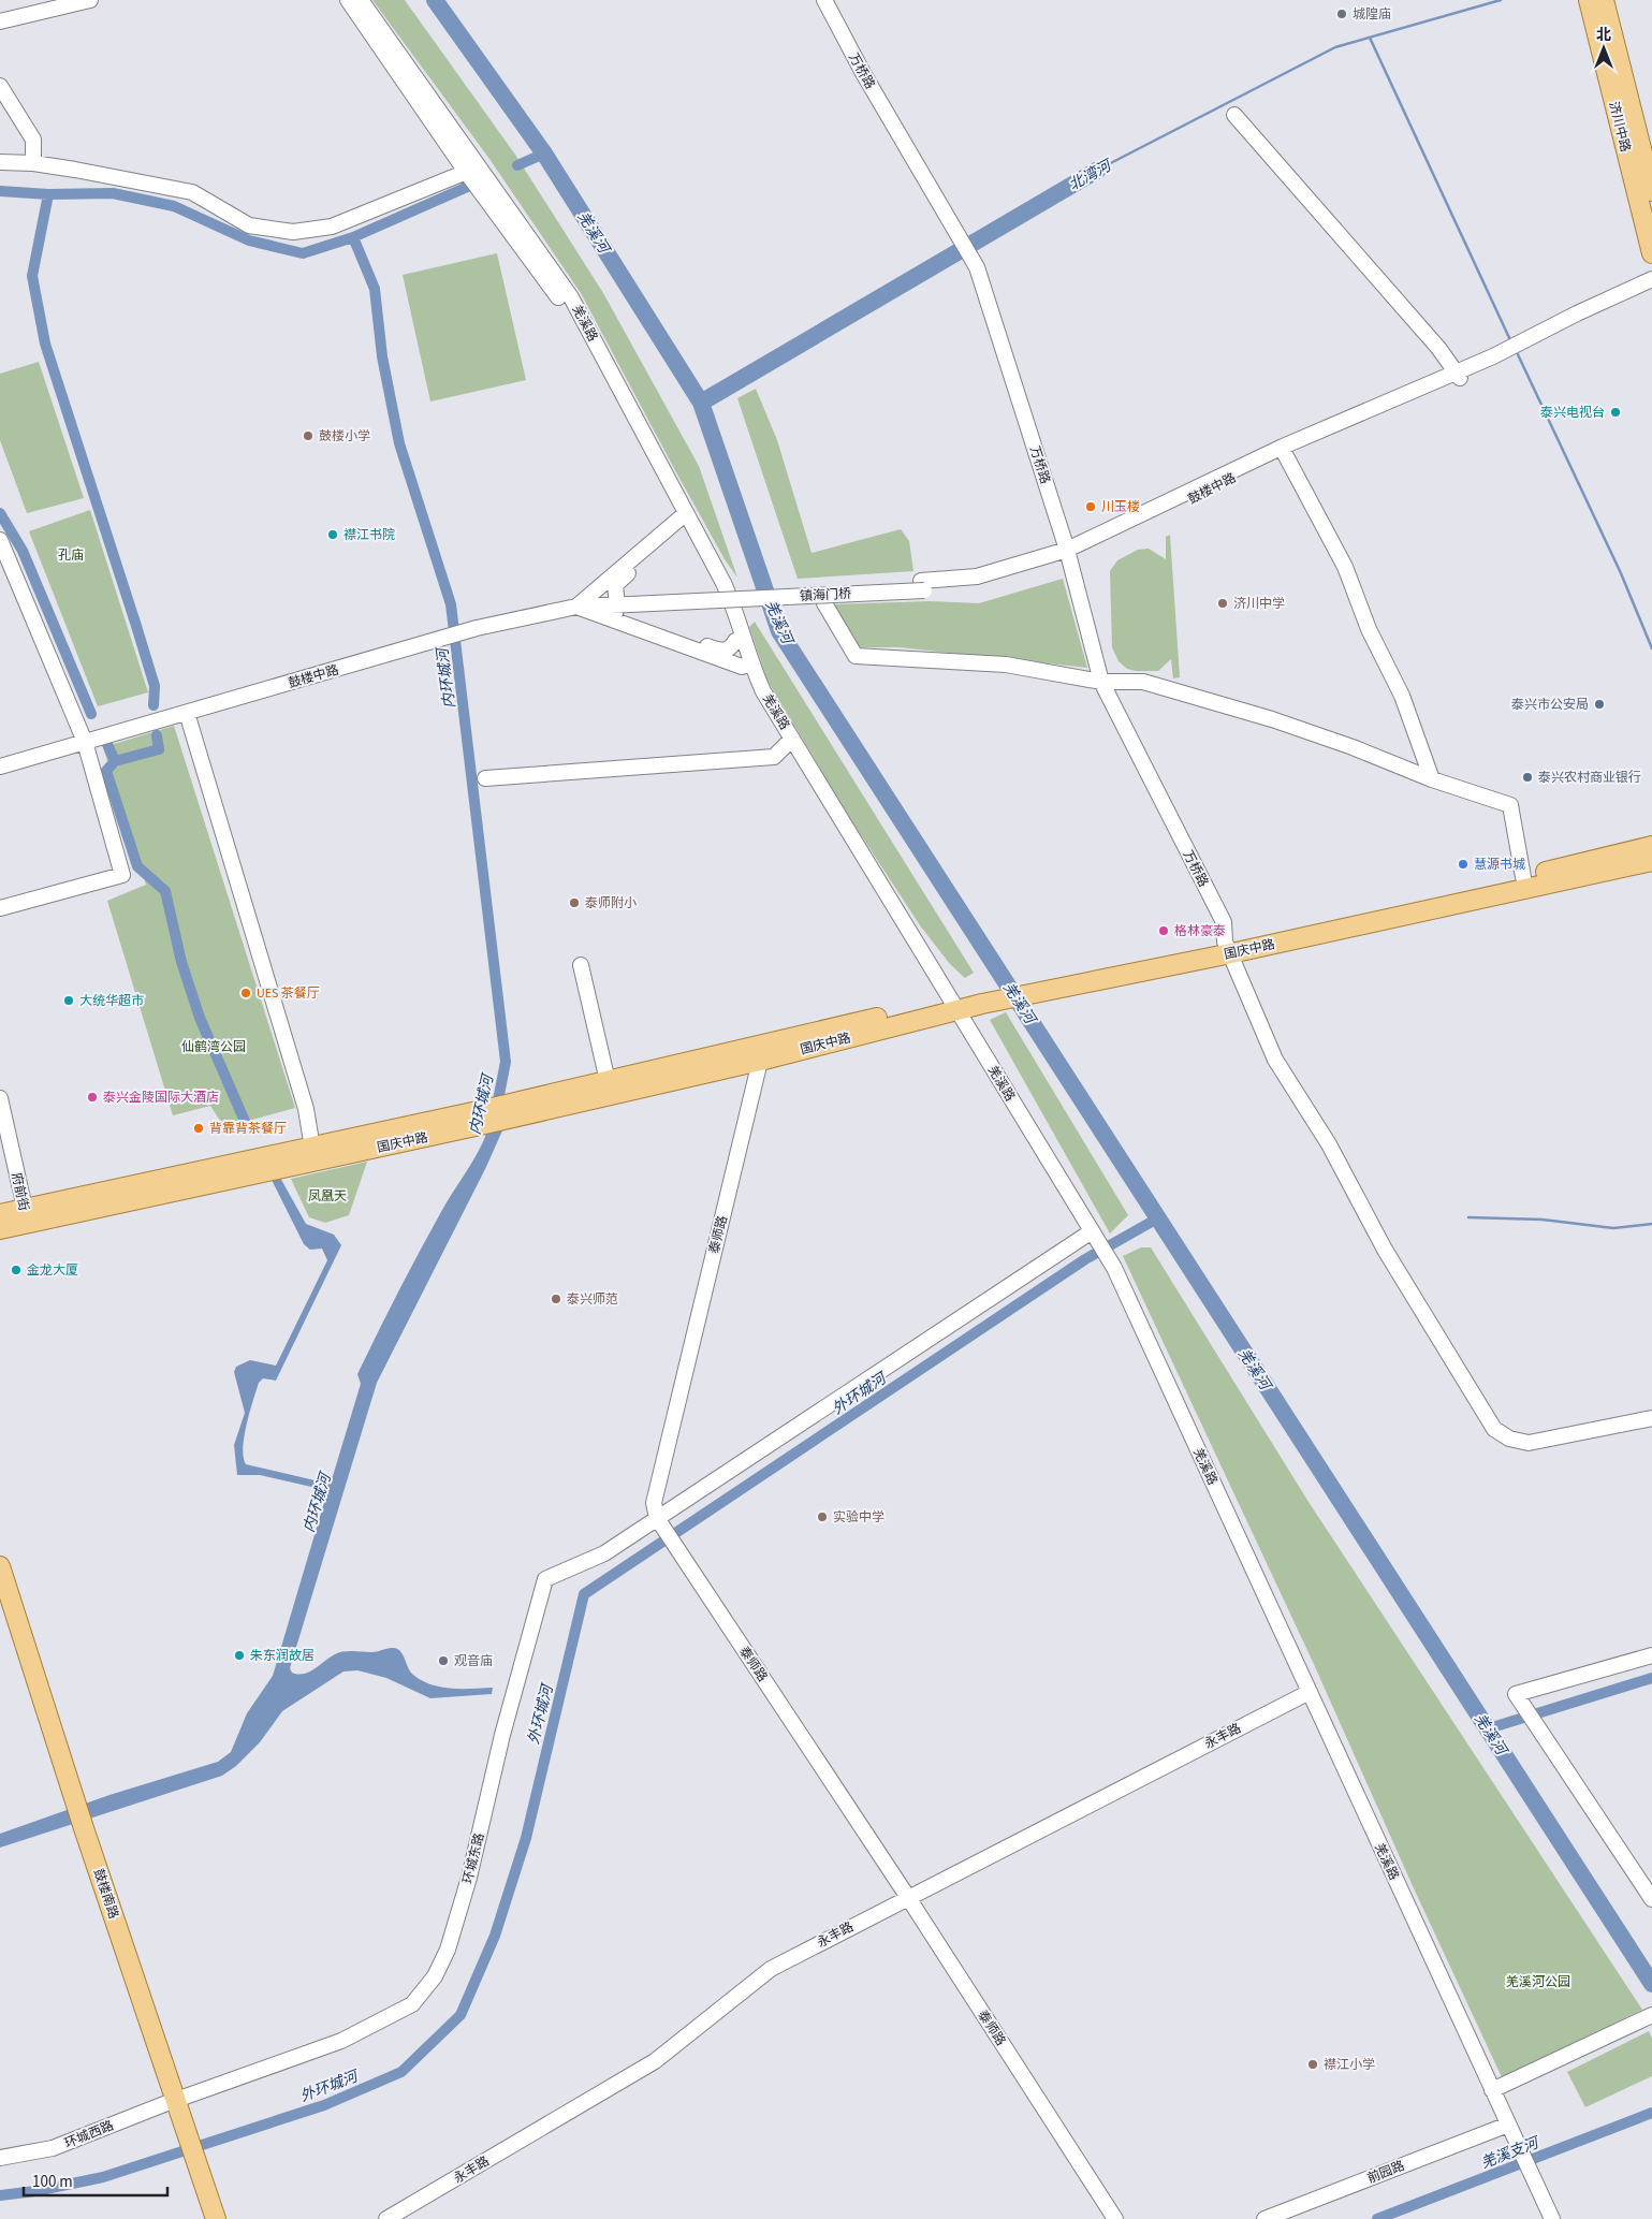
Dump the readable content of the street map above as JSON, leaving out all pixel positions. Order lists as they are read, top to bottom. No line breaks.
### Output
{"streets":{"main road":["济川中路","国庆中路","鼓楼南路"],"street":["万桥路","羌溪路","鼓楼中路","镇海门桥","府前街","泰师路","永丰路","环城东路","环城西路","前园路"]},"crossings":[["万桥路","鼓楼中路"],["万桥路","国庆中路"],["羌溪路","国庆中路"],["羌溪路","永丰路"],["羌溪路","前园路"],["鼓楼中路","镇海门桥"],["国庆中路","府前街"],["国庆中路","泰师路"],["泰师路","永丰路"],["泰师路","环城东路"],["环城东路","鼓楼南路"],["环城东路","环城西路"],["鼓楼南路","环城西路"]],"water":["北湾河","羌溪河","内环城河","外环城河","羌溪支河"],"parks":["孔庙","仙鹤湾公园","凤凰天","羌溪河公园"],"places":["城隍庙","泰兴电视台","鼓楼小学","川玉楼","襟江书院","济川中学","泰兴市公安局","泰兴农村商业银行","慧源书城","泰师附小","格林豪泰","UES 茶餐厅","大统华超市","泰兴金陵国际大酒店","背靠背茶餐厅","金龙大厦","泰兴师范","实验中学","朱东润故居","观音庙","襟江小学"],"scale_bar":"100 m","north":"top"}
